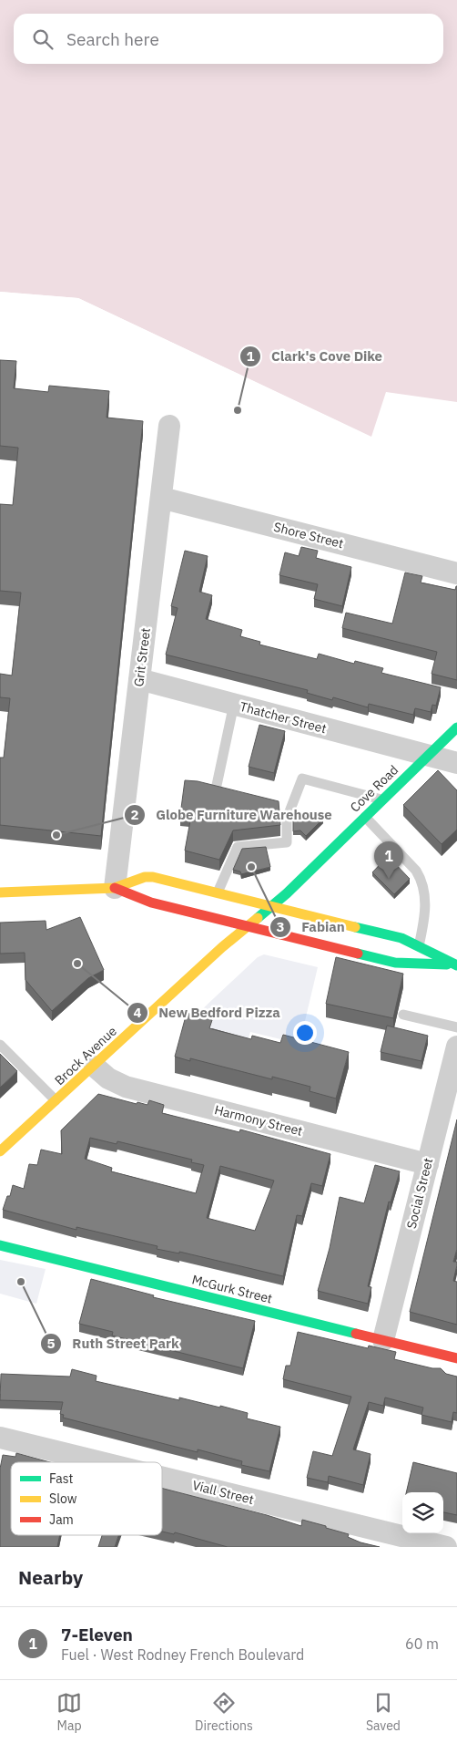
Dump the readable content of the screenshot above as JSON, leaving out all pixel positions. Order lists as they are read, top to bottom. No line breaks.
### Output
{"streets":{"main road":["Cove Road","Brock Avenue","McGurk Street"],"street":["Shore Street","Grit Street","Thatcher Street","Harmony Street","Social Street","Viall Street"]},"crossings":[["Shore Street","Grit Street"],["Grit Street","Thatcher Street"],["Thatcher Street","Cove Road"],["Cove Road","Brock Avenue"],["Brock Avenue","Harmony Street"],["Harmony Street","Social Street"],["Social Street","McGurk Street"]],"places":["Clark's Cove Dike","Globe Furniture Warehouse","Fabian","New Bedford Pizza","Ruth Street Park"],"legend":["Fast","Slow","Jam"],"page":{"search":"Search here","pins":"1","heading":"Nearby","list":[{"mark":"1","name":"7-Eleven","note":"Fuel · West Rodney French Boulevard","value":"60 m"}],"nav":["Map","Directions","Saved"]}}
